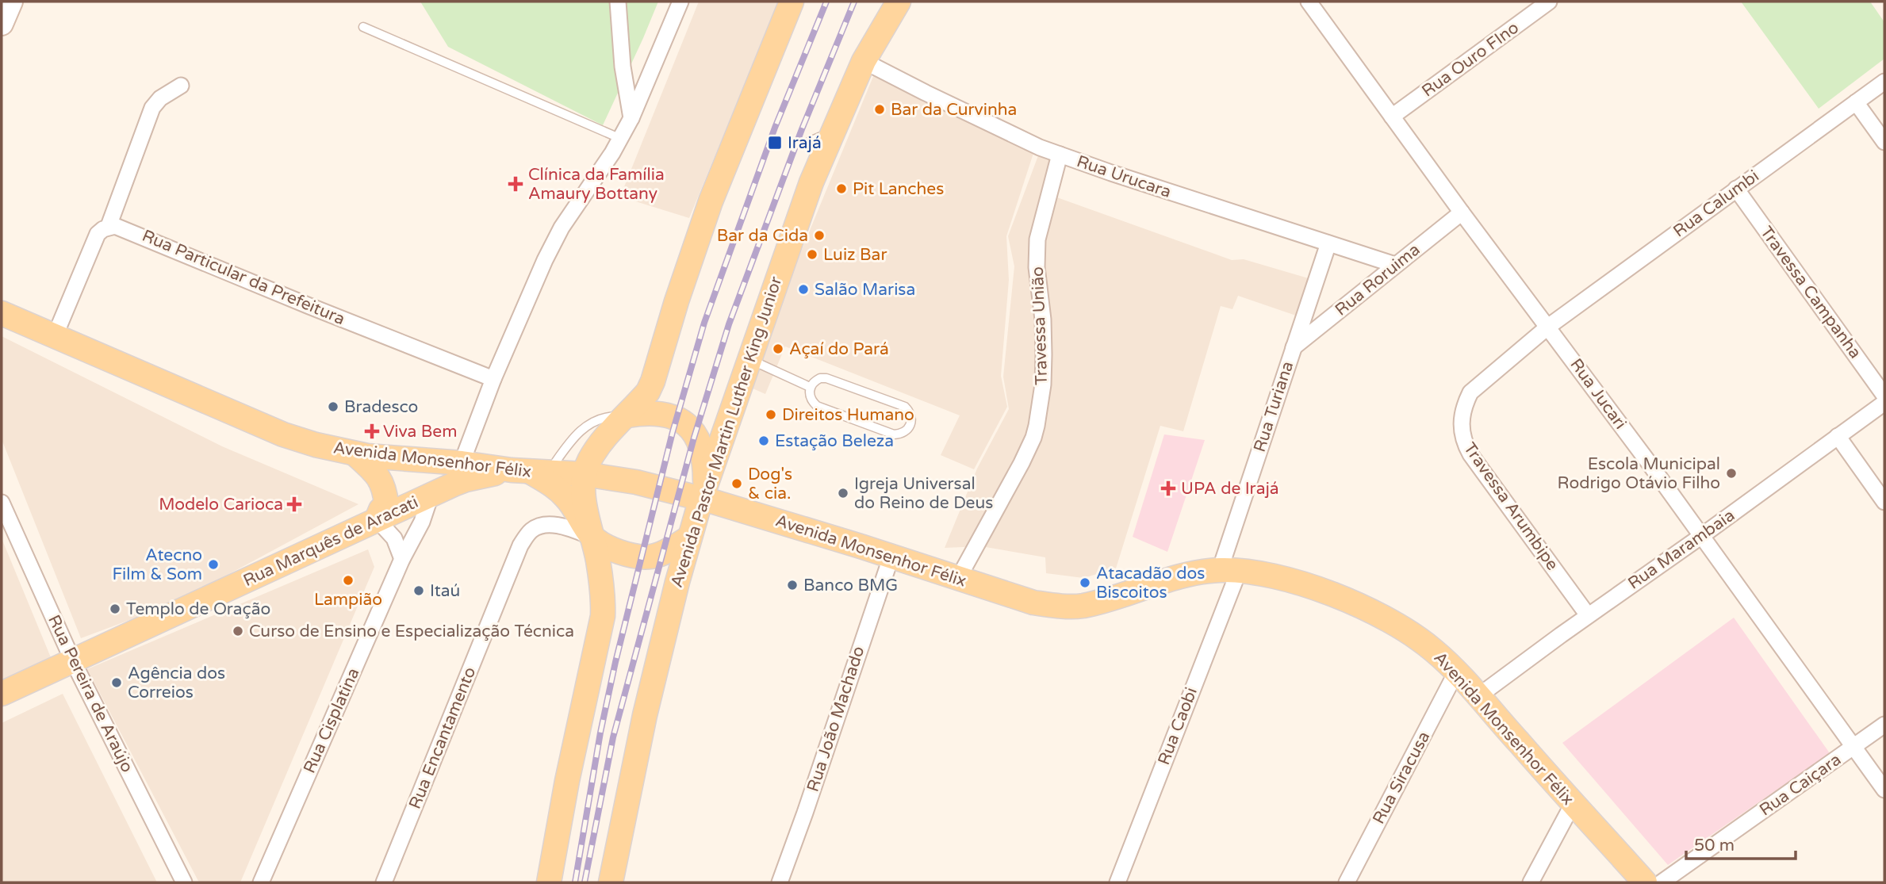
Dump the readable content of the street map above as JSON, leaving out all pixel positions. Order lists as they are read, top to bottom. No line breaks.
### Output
{"streets":{"main road":["Avenida Pastor Martin Luther King Junior","Avenida Monsenhor Félix","Rua Marquês de Aracati"],"street":["Rua Ouro FIno","Rua Urucara","Rua Calumbi","Rua Particular da Prefeitura","Rua Roruima","Travessa Campanha","Travessa União","Rua Jucari","Rua Turiana","Travessa Arumbipe","Rua Marambaia","Rua Pereira de Araújo","Rua João Machado","Rua Cisplatina","Rua Caobi","Rua Encantamento","Rua Siracusa","Rua Caiçara"]},"crossings":[["Rua Ouro FIno","Rua Jucari"],["Rua Urucara","Rua Roruima"],["Rua Urucara","Travessa União"],["Rua Urucara","Rua Turiana"],["Rua Urucara","Avenida Pastor Martin Luther King Junior"],["Rua Calumbi","Travessa Campanha"],["Rua Calumbi","Rua Jucari"],["Rua Calumbi","Travessa Arumbipe"],["Rua Roruima","Rua Jucari"],["Rua Roruima","Rua Turiana"],["Travessa União","Avenida Monsenhor Félix"],["Rua Jucari","Travessa Arumbipe"],["Rua Jucari","Rua Marambaia"],["Rua Jucari","Rua Caiçara"],["Rua Turiana","Avenida Monsenhor Félix"],["Rua Turiana","Rua Caobi"],["Avenida Pastor Martin Luther King Junior","Avenida Monsenhor Félix"],["Avenida Monsenhor Félix","Rua Marquês de Aracati"],["Avenida Monsenhor Félix","Rua Marambaia"],["Avenida Monsenhor Félix","Rua João Machado"],["Avenida Monsenhor Félix","Rua Caobi"],["Avenida Monsenhor Félix","Rua Siracusa"],["Travessa Arumbipe","Rua Marambaia"],["Rua Marquês de Aracati","Rua Pereira de Araújo"],["Rua Marquês de Aracati","Rua Cisplatina"]],"places":{"other":["Bar da Curvinha","Pit Lanches","Bar da Cida","Luiz Bar","Salão Marisa","Açaí do Pará","Bradesco","Direitos Humano","Estação Beleza","Escola Municipal Rodrigo Otávio Filho","Dog's & cia.","Igreja Universal do Reino de Deus","Atecno Film & Som","Lampião","Atacadão dos Biscoitos","Banco BMG","Itaú","Templo de Oração","Curso de Ensino e Especialização Técnica","Agência dos Correios"],"transit":["Irajá"],"health":["Clínica da Família Amaury Bottany","Viva Bem","UPA de Irajá","Modelo Carioca"]},"scale_bar":"50 m"}
